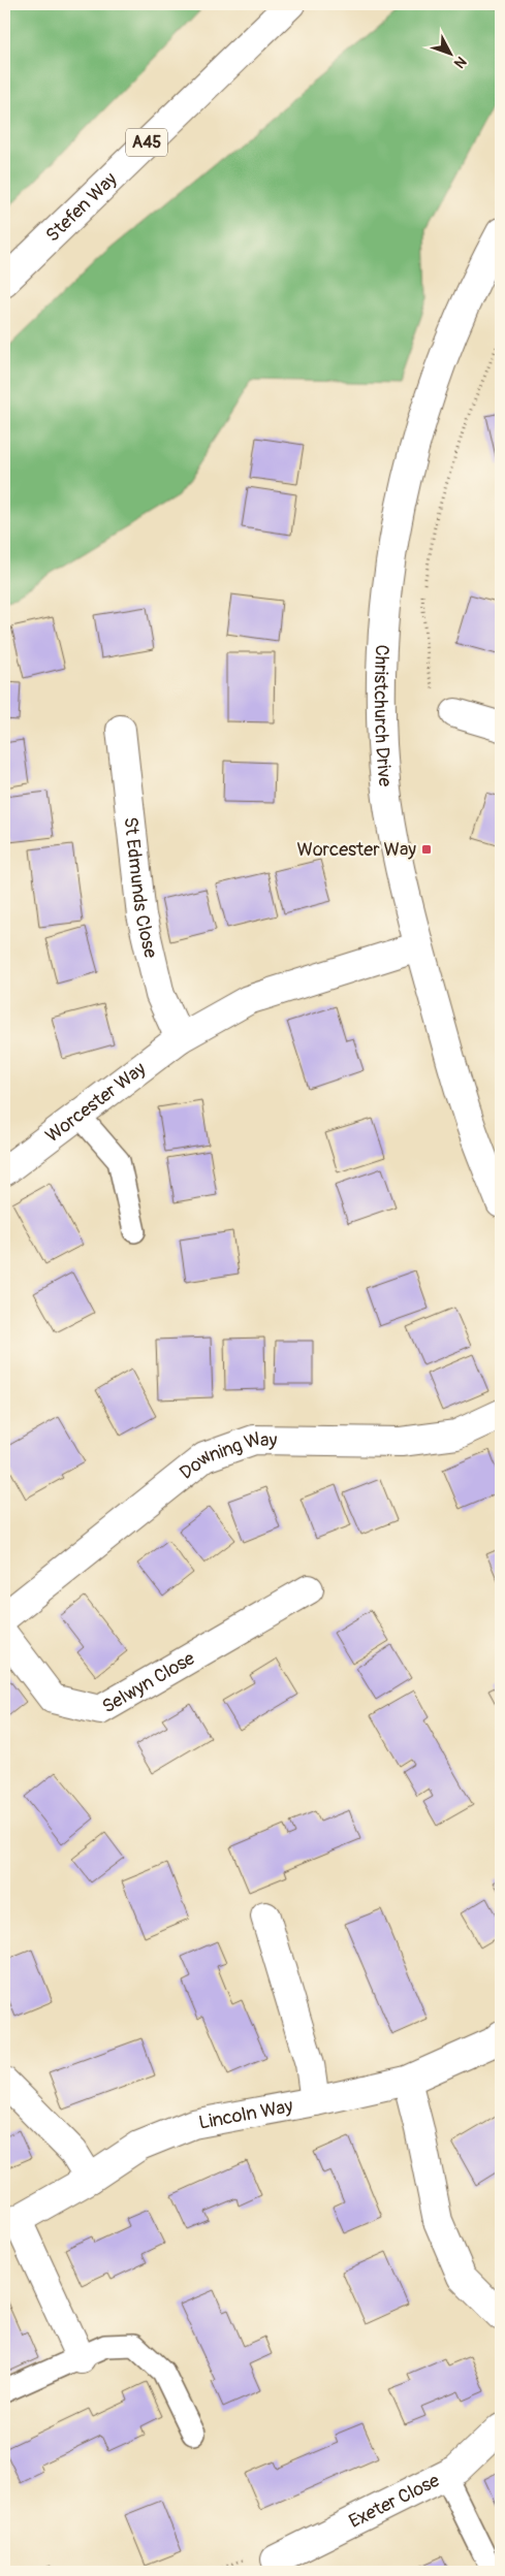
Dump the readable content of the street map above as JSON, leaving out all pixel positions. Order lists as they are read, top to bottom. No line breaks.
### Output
{"streets":{"main road":["A45","Stefen Way","Christchurch Drive","St Edmunds Close","Worcester Way","Downing Way","Selwyn Close","Lincoln Way","Exeter Close"]},"crossings":[["Christchurch Drive","Worcester Way"],["St Edmunds Close","Worcester Way"]],"places":{"transit":["Worcester Way"]},"north":"bottom right"}
